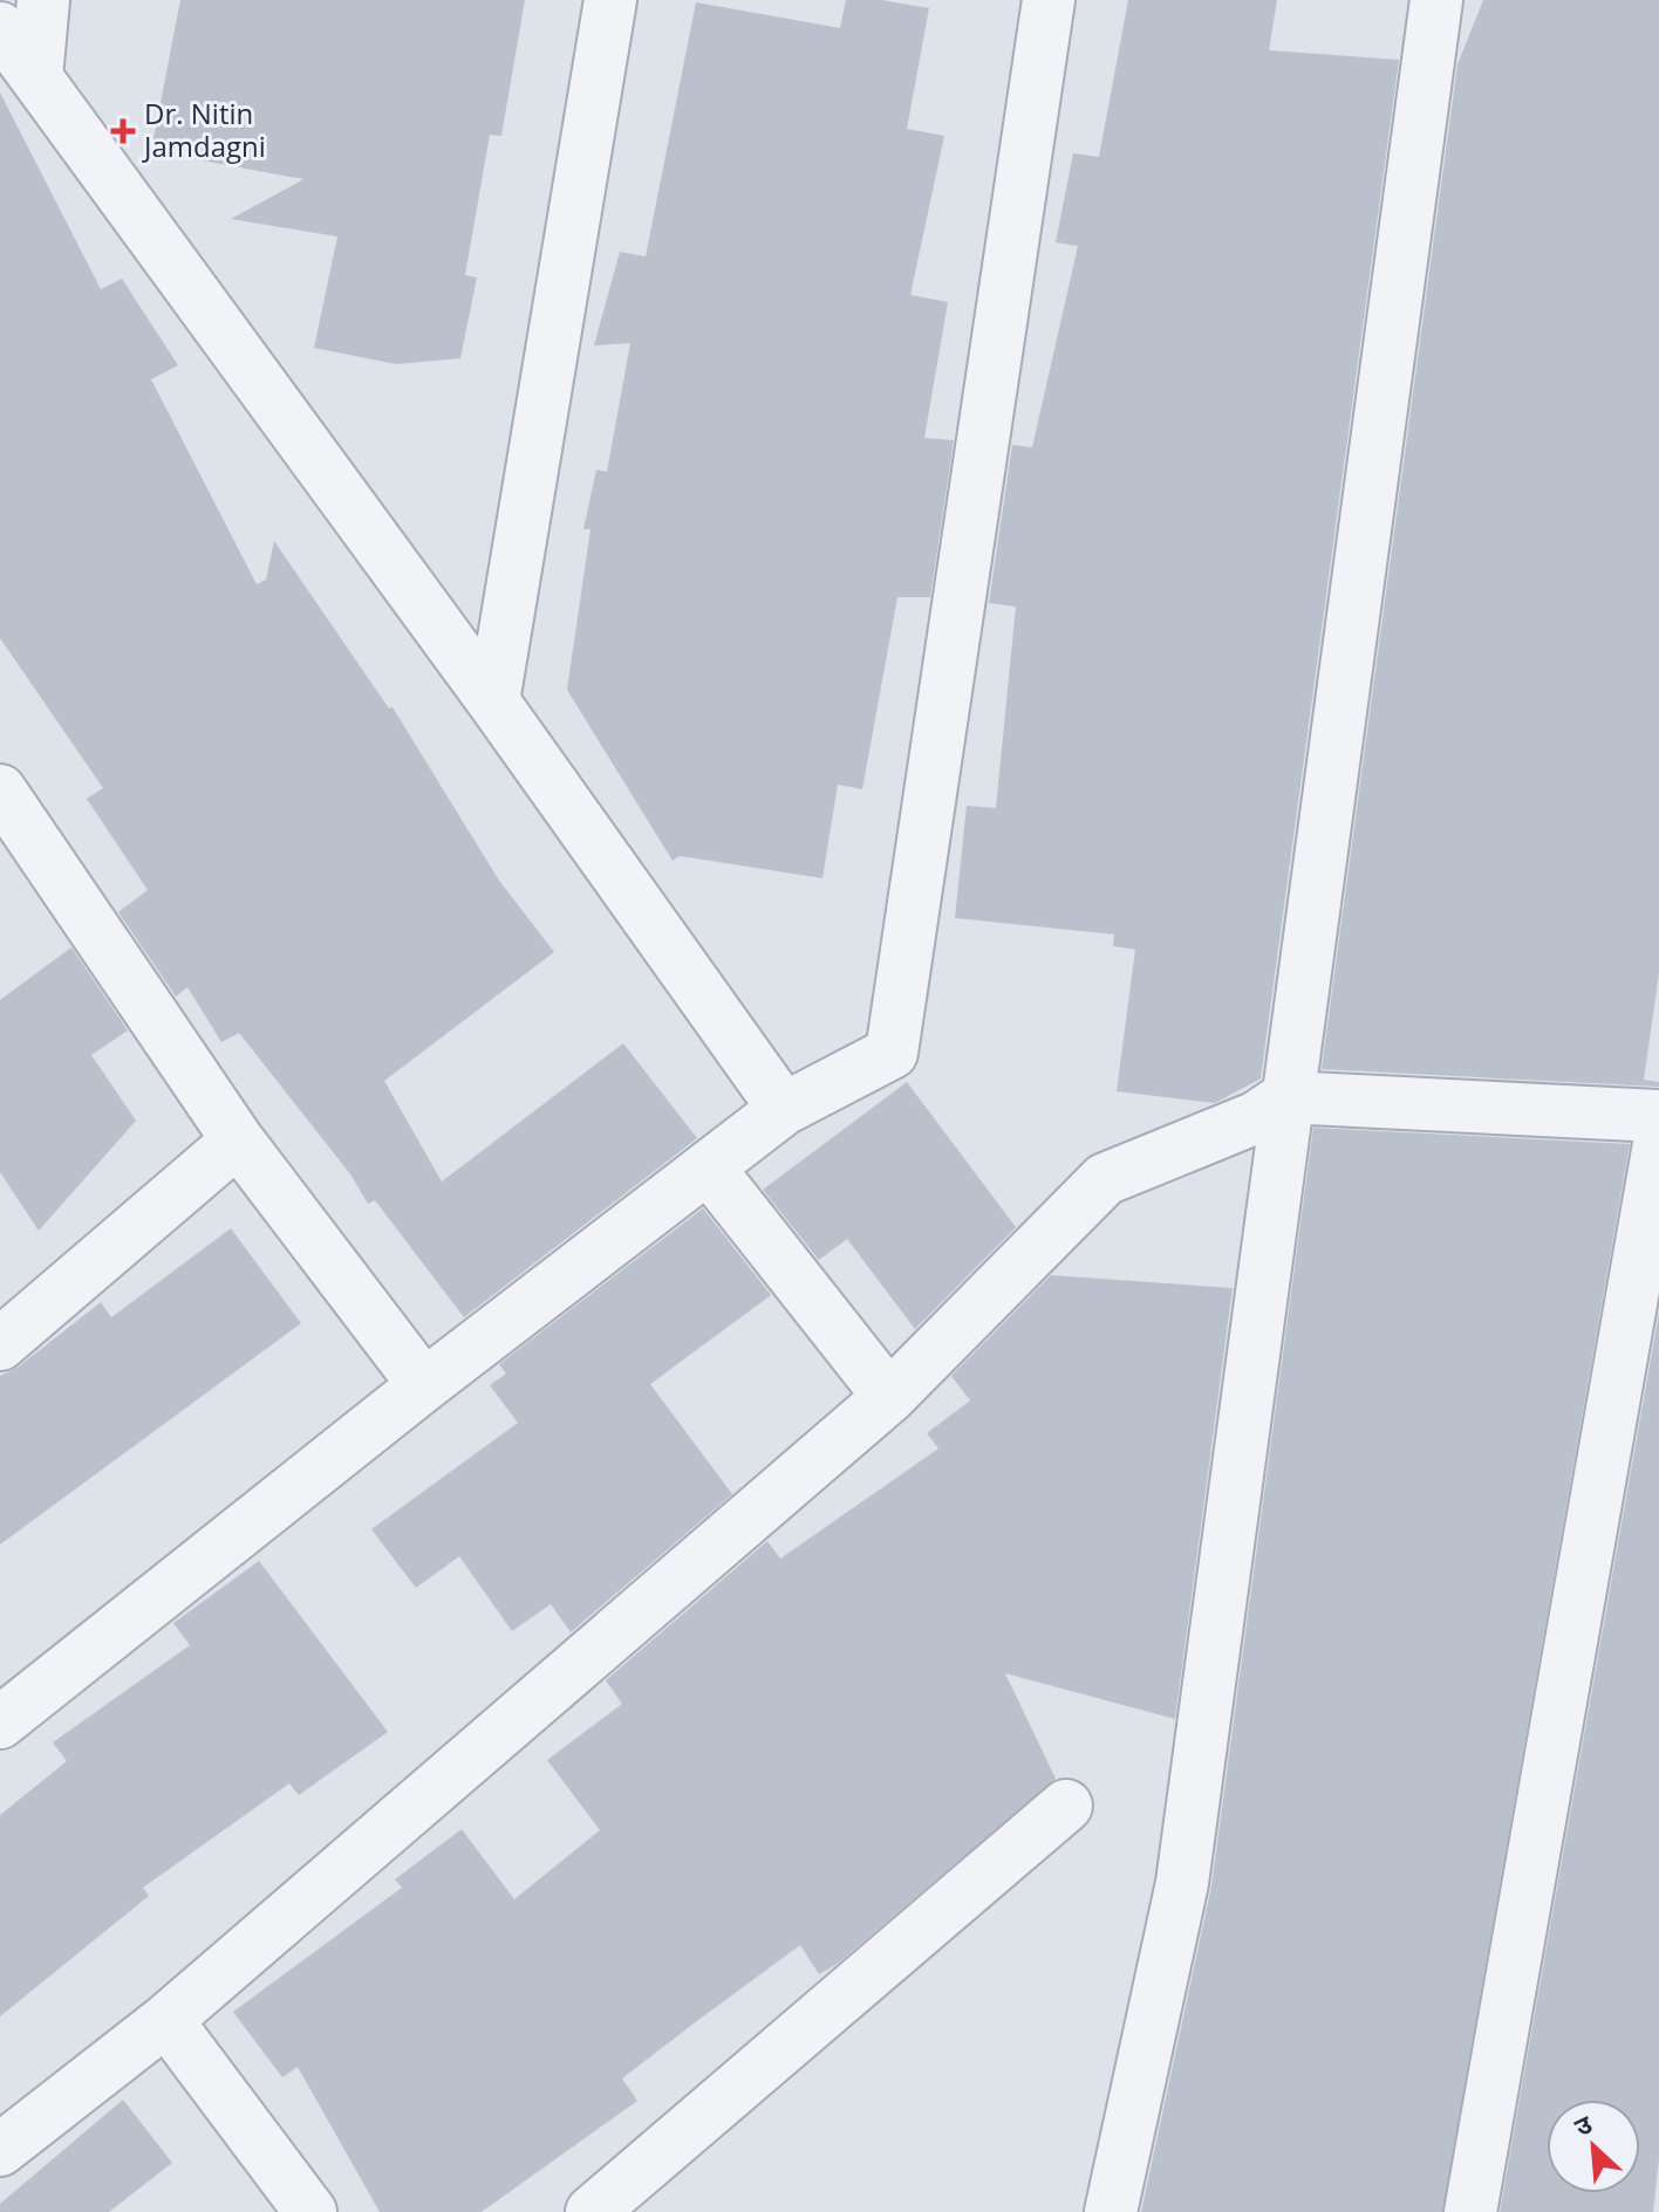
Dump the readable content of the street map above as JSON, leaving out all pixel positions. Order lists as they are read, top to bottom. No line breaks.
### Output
{"places":{"health":["Dr. Nitin Jamdagni"]},"north":"top left"}
